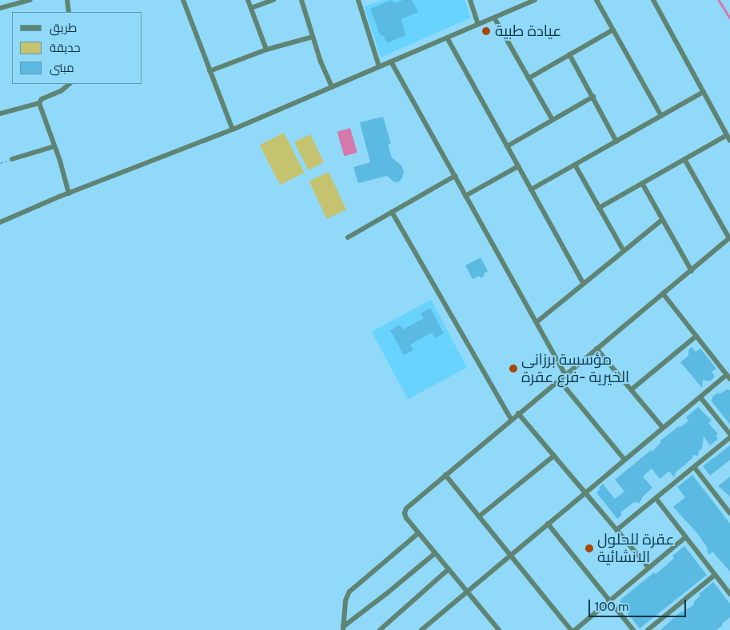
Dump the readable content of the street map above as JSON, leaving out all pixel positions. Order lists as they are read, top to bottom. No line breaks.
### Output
{"places":["عيادة طبية","مؤسسة برزانى الخيرية -فرع عقرة","عقرة للحلول الانشائیة"],"legend":["طريق","حديقة","مبنى"],"scale_bar":"100 m"}
